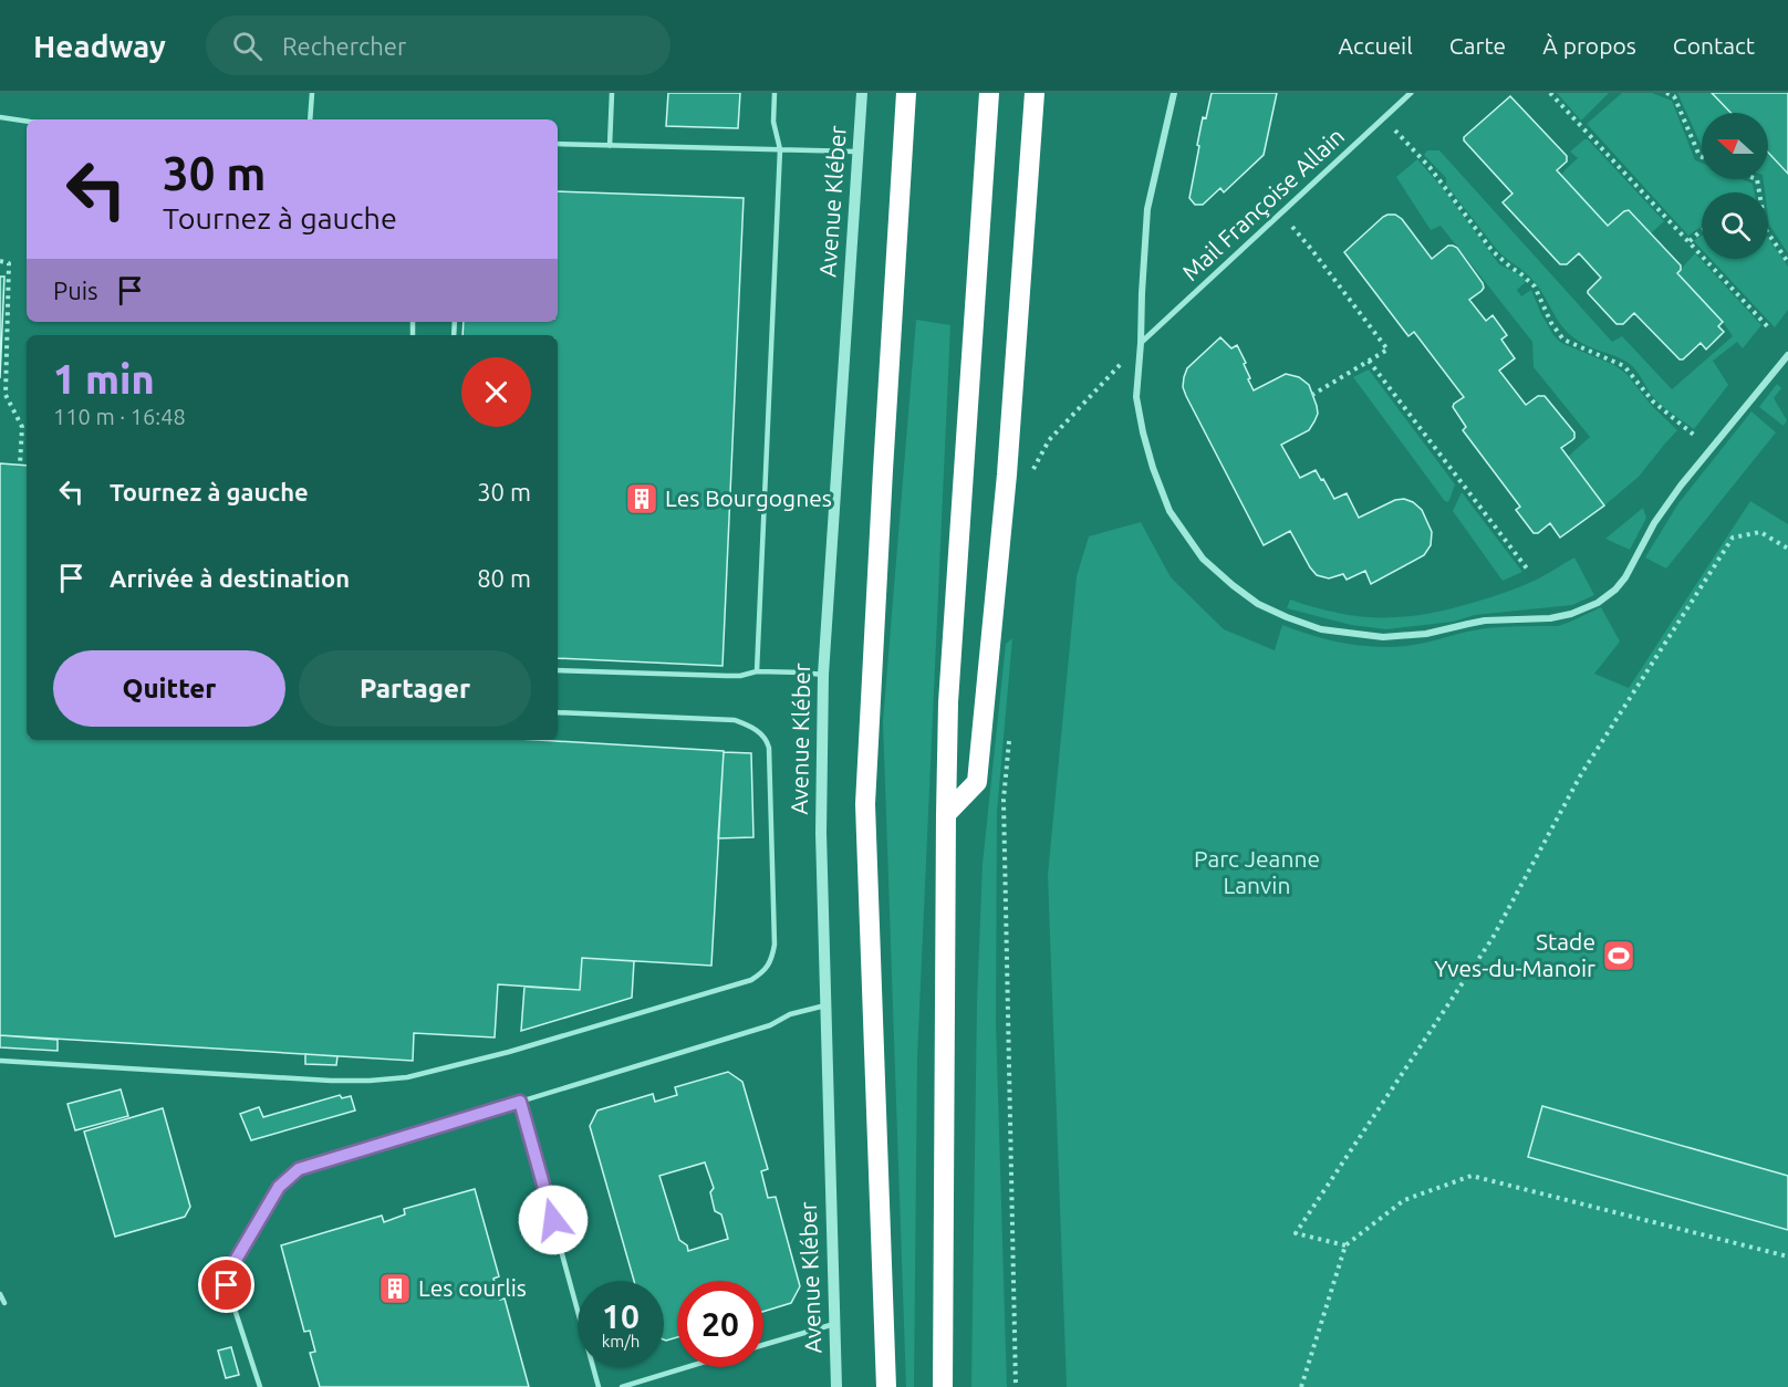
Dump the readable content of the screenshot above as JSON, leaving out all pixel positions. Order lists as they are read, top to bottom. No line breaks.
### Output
{"streets":{"street":["Avenue Kléber","Mail Françoise Allain"]},"parks":["Parc Jeanne Lanvin"],"places":{"building":["Les Bourgognes","Les courlis"],"sports":["Stade Yves-du-Manoir"]},"north":"left","page":{"header":"Headway","search":"Rechercher","nav":["Accueil","Carte","À propos","Contact"],"turn":["30 m","Tournez à gauche"],"then":"Puis","heading":["1 min","110 m · 16:48"],"list":[{"name":"Tournez à gauche","value":"30 m"},{"name":"Arrivée à destination","value":"80 m"}],"buttons":["Quitter","Partager"],"speed":"10 km/h","limit":"20"}}
